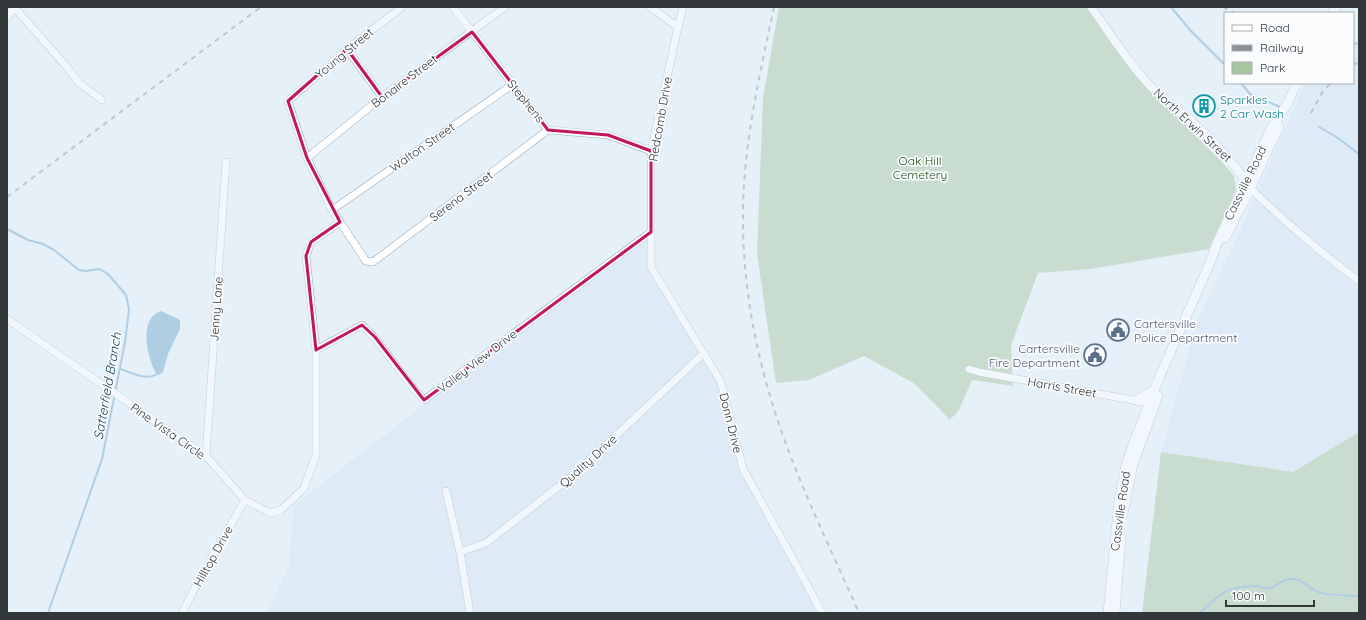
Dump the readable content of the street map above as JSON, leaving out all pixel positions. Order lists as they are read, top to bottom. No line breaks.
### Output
{"streets":{"main road":["Cassville Road"],"street":["Young Street","Bonaire Street","Stephens","Redcomb Drive","North Erwin Street","Walton Street","Serena Street","Jenny Lane","Valley View Drive","Harris Street","Donn Drive","Pine Vista Circle","Quality Drive","Hilltop Drive"]},"crossings":[["Young Street","Bonaire Street"],["Bonaire Street","Stephens"],["Stephens","Redcomb Drive"],["Stephens","Walton Street"],["Stephens","Serena Street"],["Redcomb Drive","Valley View Drive"],["Redcomb Drive","Donn Drive"],["North Erwin Street","Cassville Road"],["Cassville Road","Harris Street"],["Serena Street","Pine Vista Circle"],["Jenny Lane","Pine Vista Circle"],["Valley View Drive","Donn Drive"],["Valley View Drive","Pine Vista Circle"],["Donn Drive","Quality Drive"],["Pine Vista Circle","Hilltop Drive"]],"water":["Satterfield Branch"],"parks":["Oak Hill Cemetery"],"places":{"building":["Sparkles 2 Car Wash"],"public building":["Cartersville Police Department","Cartersville Fire Department"]},"legend":["Road","Railway","Park"],"scale_bar":"100 m"}
